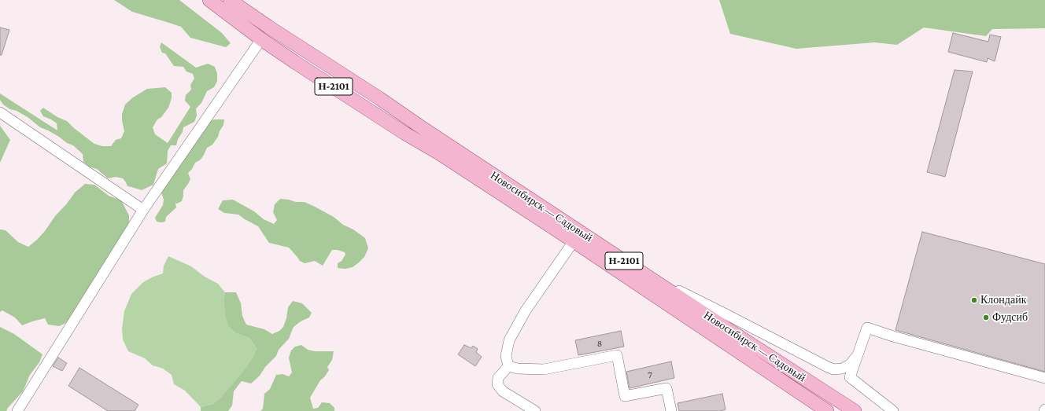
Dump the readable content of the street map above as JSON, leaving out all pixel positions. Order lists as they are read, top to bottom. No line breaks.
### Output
{"streets":{"main road":["Н-2101","Новосибирск — Садовый"]},"places":["Клондайк","Фудсиб"],"house_numbers":["8","7"]}
